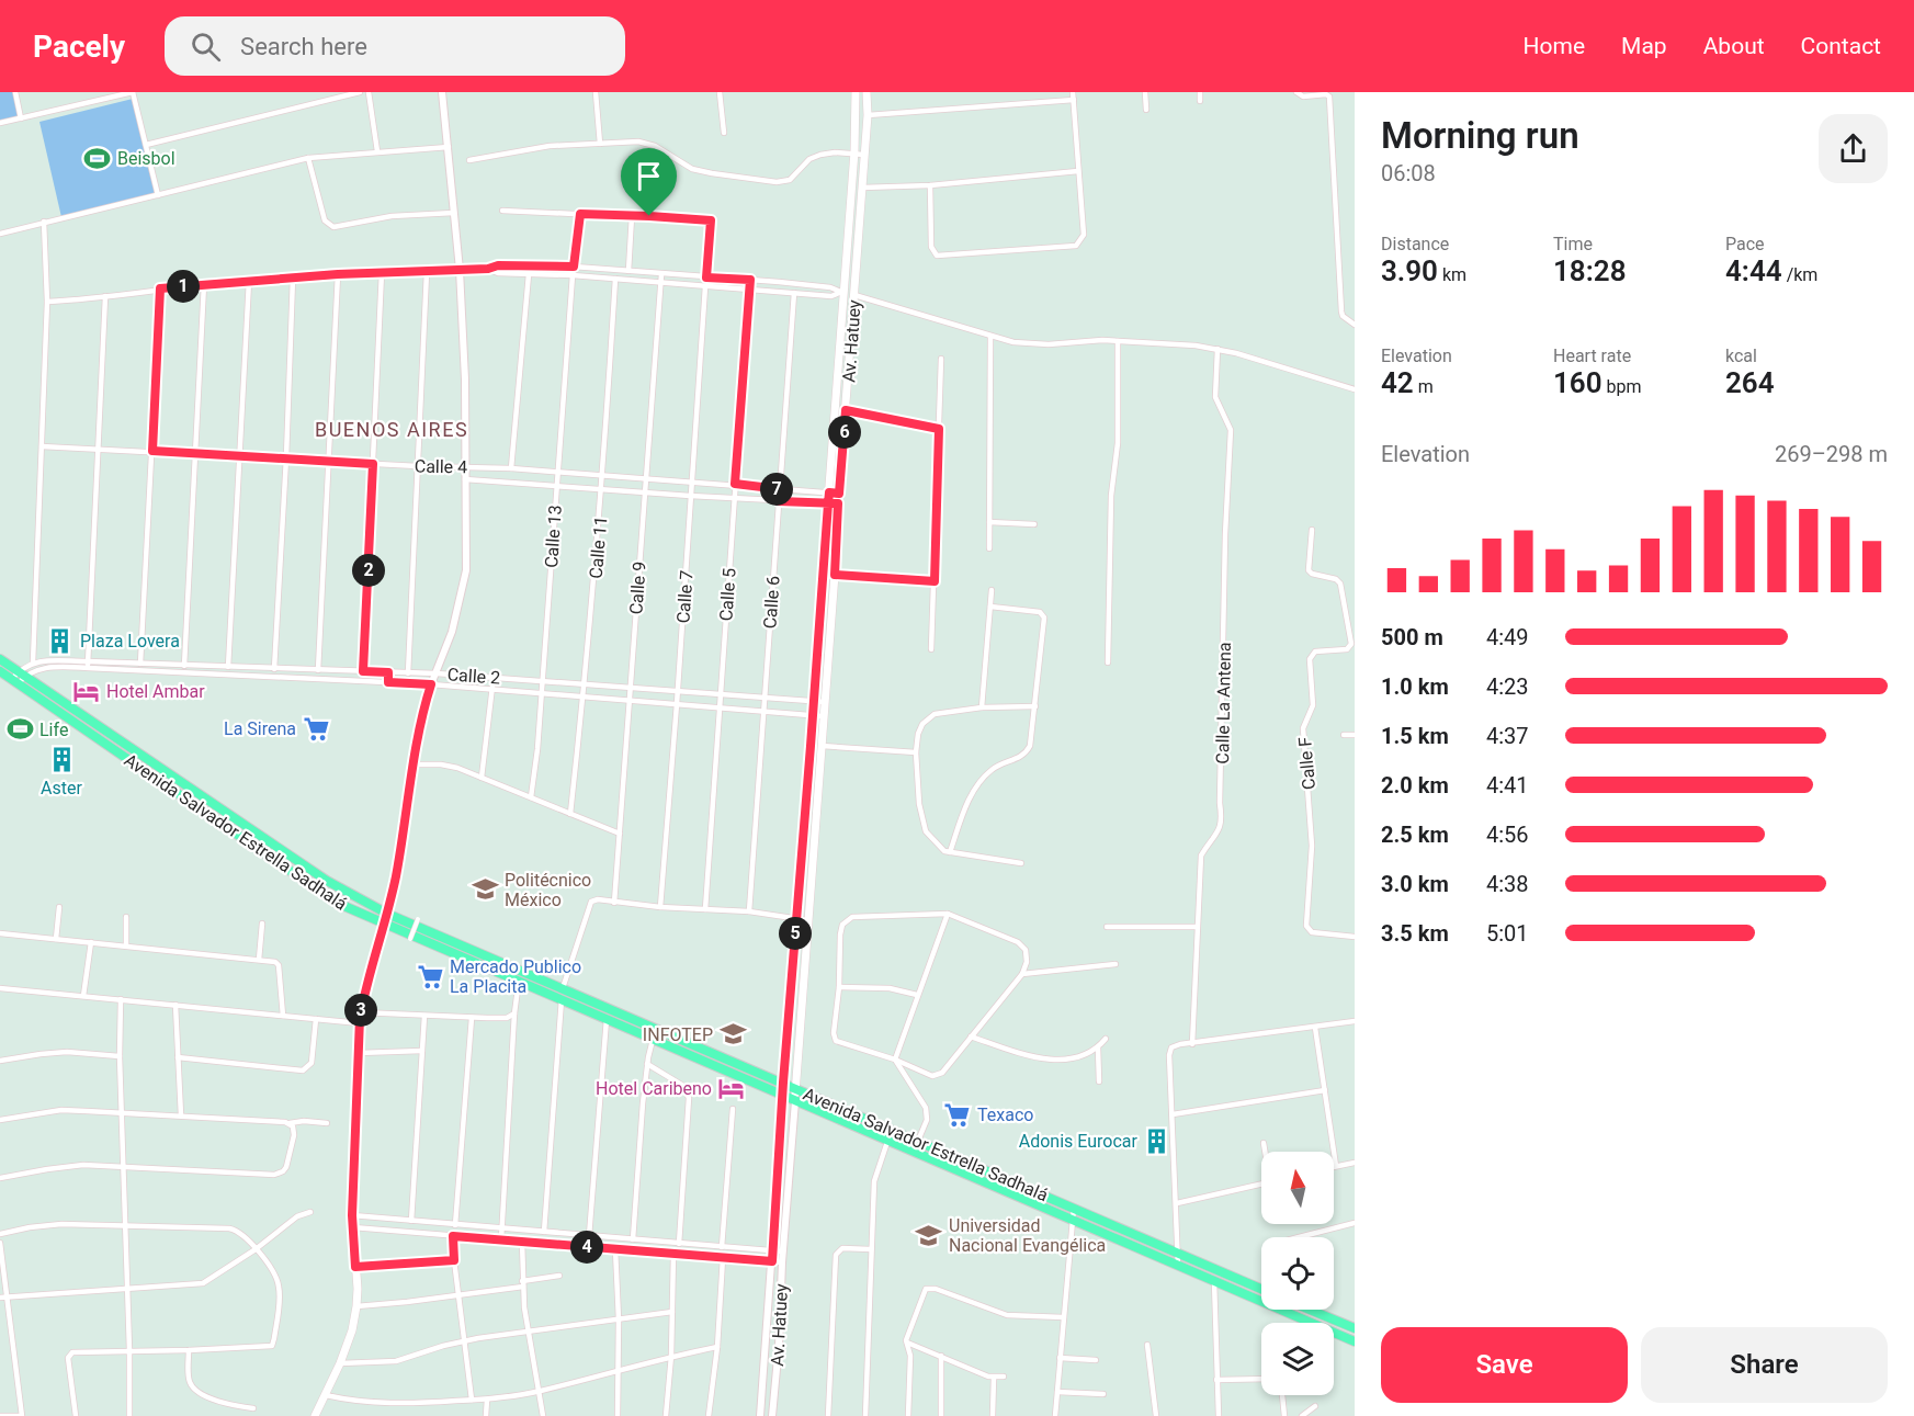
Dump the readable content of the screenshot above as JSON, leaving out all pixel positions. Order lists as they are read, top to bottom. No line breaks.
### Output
{"streets":{"highway":["Avenida Salvador Estrella Sadhalá"],"main road":["Av. Hatuey"],"street":["Calle 4","Calle 13","Calle 11","Calle 9","Calle 5","Calle 7","Calle 6","Calle 2","Calle La Antena","Calle F"]},"crossings":[["Av. Hatuey","Calle 4"],["Av. Hatuey","Calle 2"],["Av. Hatuey","Avenida Salvador Estrella Sadhalá"],["Calle 4","Calle 13"],["Calle 4","Calle 11"],["Calle 4","Calle 9"],["Calle 4","Calle 5"],["Calle 4","Calle 7"],["Calle 4","Calle 6"],["Calle 13","Calle 2"],["Calle 11","Calle 2"],["Calle 9","Calle 2"],["Calle 5","Calle 2"],["Calle 7","Calle 2"],["Calle 6","Calle 2"],["Calle 2","Avenida Salvador Estrella Sadhalá"]],"districts":["BUENOS AIRES"],"places":{"sports":["Beisbol","Life"],"building":["Plaza Lovera","Aster","Adonis Eurocar"],"hotel":["Hotel Ambar","Hotel Caribeno"],"supermarket":["La Sirena","Mercado Publico La Placita","Texaco"],"school or university":["Politécnico México","INFOTEP","Universidad Nacional Evangélica"]},"north":"top","page":{"header":"Pacely","search":"Search here","nav":["Home","Map","About","Contact"],"heading":["Morning run","06:08"],"stats":[["Distance","3.90 km"],["Time","18:28"],["Pace","4:44 /km"],["Elevation","42 m"],["Heart rate","160 bpm"],["kcal","264"]],"pins":["1","6","7","2","5","3","4"],"chart":["Elevation","269–298 m"],"list":[{"name":"500 m","note":"4:49"},{"name":"1.0 km","note":"4:23"},{"name":"1.5 km","note":"4:37"},{"name":"2.0 km","note":"4:41"},{"name":"2.5 km","note":"4:56"},{"name":"3.0 km","note":"4:38"},{"name":"3.5 km","note":"5:01"}],"buttons":["Save","Share"]}}
